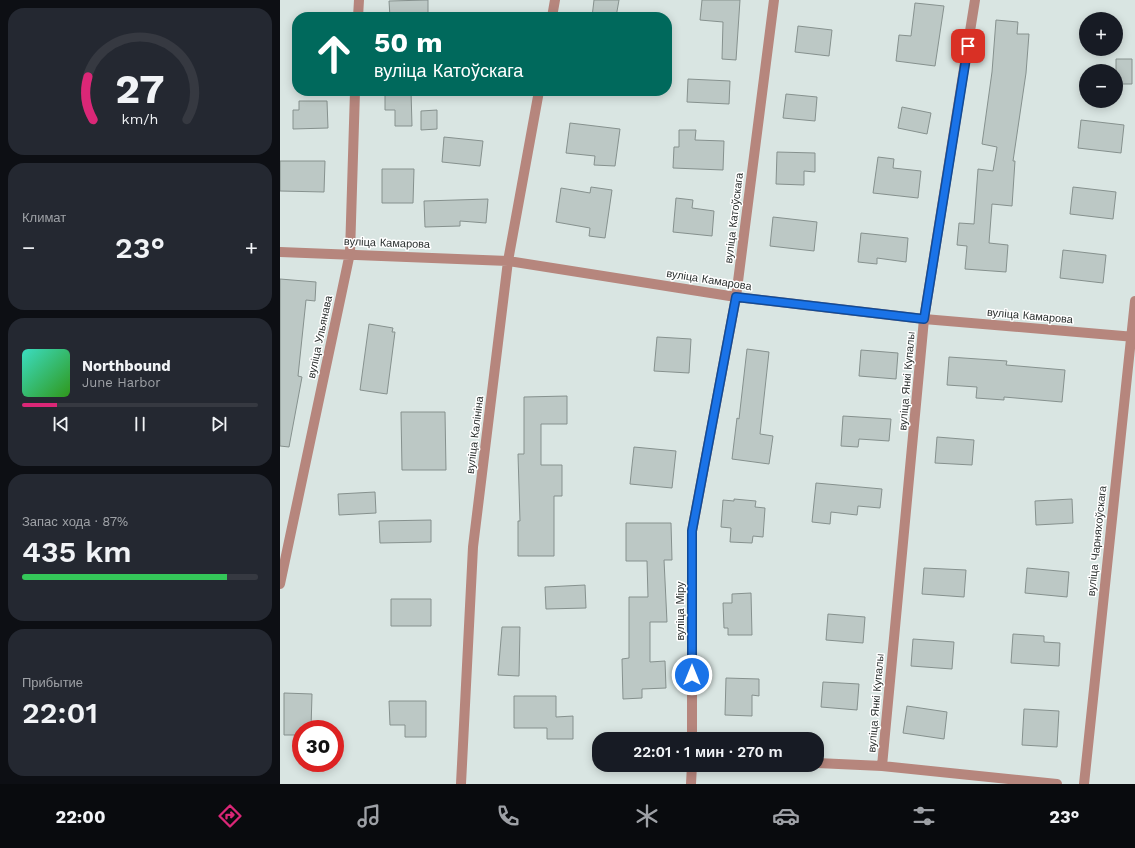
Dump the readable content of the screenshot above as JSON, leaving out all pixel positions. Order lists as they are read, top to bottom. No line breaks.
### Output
{"streets":{"street":["вуліца Катоўскага","вуліца Камарова","вуліца Ульянава","вуліца Янкі Купалы","вуліца Калініна","вуліца Чарняхоўскага","вуліца Міру"]},"crossings":[["вуліца Катоўскага","вуліца Камарова"],["вуліца Катоўскага","вуліца Міру"],["вуліца Камарова","вуліца Ульянава"],["вуліца Камарова","вуліца Янкі Купалы"],["вуліца Камарова","вуліца Калініна"],["вуліца Камарова","вуліца Чарняхоўскага"]],"page":{"map_buttons":["+","−"],"turn":["50 m","вуліца Катоўскага"],"tile":["Климат",["Запас хода · 87%","435 km"],["Прибытие","22:01"]],"heat":["−","23°","+"],"song":["Northbound","June Harbor"],"limit":"30","trip":"22:01 · 1 мин · 270 m","tabs":["22:00","23°"],"gauge":["27","km/h"]}}
